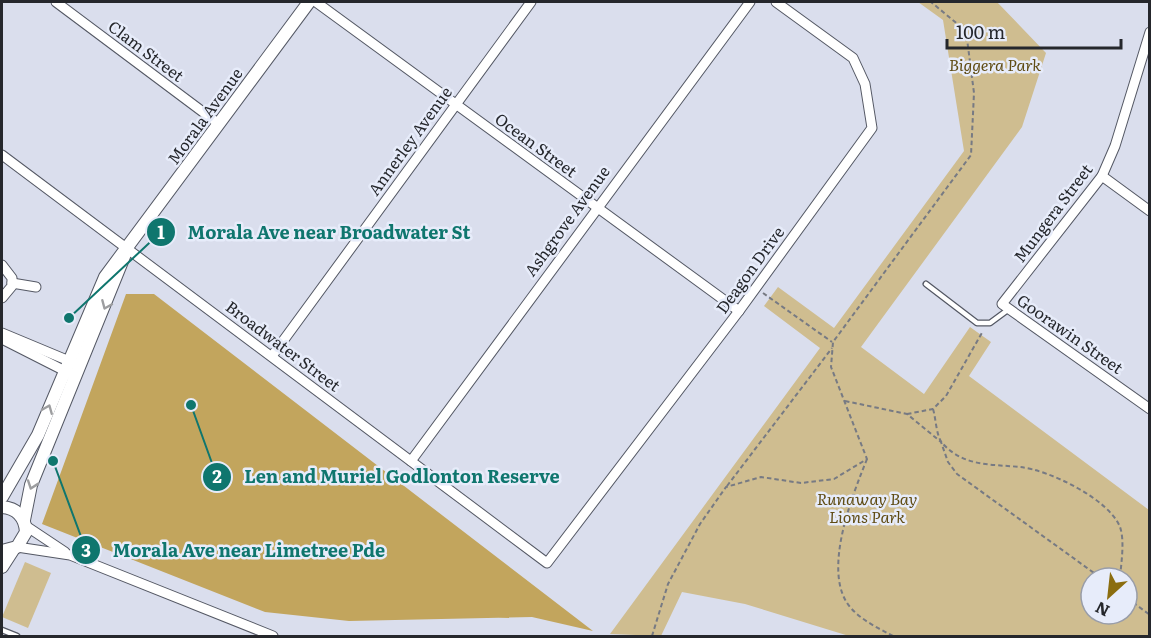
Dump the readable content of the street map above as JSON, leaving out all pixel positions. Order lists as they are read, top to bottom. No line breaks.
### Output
{"streets":{"main road":["Morala Avenue"],"street":["Clam Street","Annerley Avenue","Ocean Street","Mungera Street","Ashgrove Avenue","Deagon Drive","Goorawin Street","Broadwater Street"]},"crossings":[["Clam Street","Morala Avenue"],["Morala Avenue","Broadwater Street"],["Annerley Avenue","Ocean Street"],["Annerley Avenue","Broadwater Street"],["Ocean Street","Ashgrove Avenue"],["Ocean Street","Deagon Drive"],["Mungera Street","Goorawin Street"],["Ashgrove Avenue","Broadwater Street"],["Deagon Drive","Broadwater Street"]],"parks":["Biggera Park","Runaway Bay Lions Park"],"places":["Morala Ave near Broadwater St","Len and Muriel Godlonton Reserve","Morala Ave near Limetree Pde"],"scale_bar":"100 m","north":"bottom left"}
